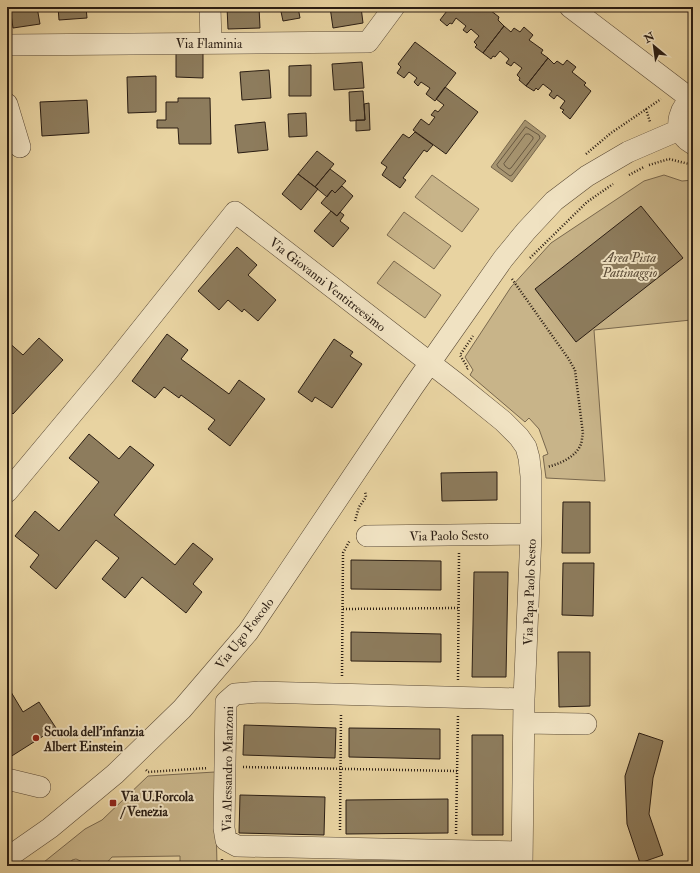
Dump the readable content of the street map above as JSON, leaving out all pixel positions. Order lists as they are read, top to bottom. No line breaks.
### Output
{"streets":{"street":["Via Flaminia","Via Giovanni Ventitreesimo","Via Paolo Sesto","Via Papa Paolo Sesto","Via Ugo Foscolo","Via Alessandro Manzoni"]},"crossings":[["Via Giovanni Ventitreesimo","Via Papa Paolo Sesto"],["Via Giovanni Ventitreesimo","Via Ugo Foscolo"],["Via Paolo Sesto","Via Papa Paolo Sesto"],["Via Papa Paolo Sesto","Via Ugo Foscolo"],["Via Papa Paolo Sesto","Via Alessandro Manzoni"]],"parks":["Area Pista Pattinaggio"],"places":{"other":["Scuola dell'infanzia Albert Einstein"],"transit":["Via U.Forcola / Venezia"]},"north":"top left"}
